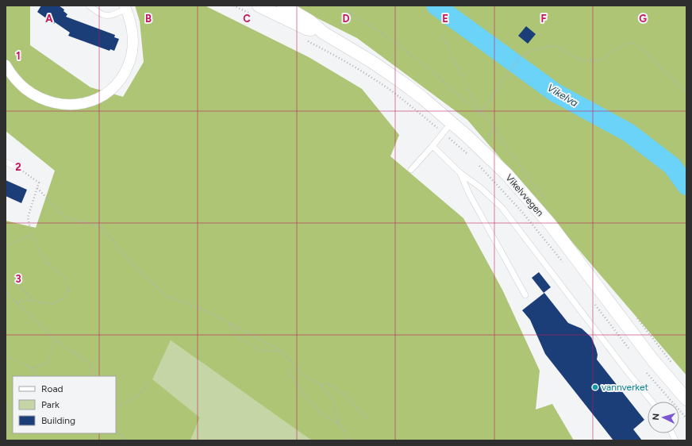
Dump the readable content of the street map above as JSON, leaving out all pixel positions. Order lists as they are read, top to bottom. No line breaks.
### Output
{"streets":{"street":["Vikelvvegen"]},"water":["Vikelva"],"places":["vannverket"],"legend":["Road","Park","Building"],"north":"left","grid":{"columns":["A","B","C","D","E","F","G"],"rows":["1","2","3"]}}
